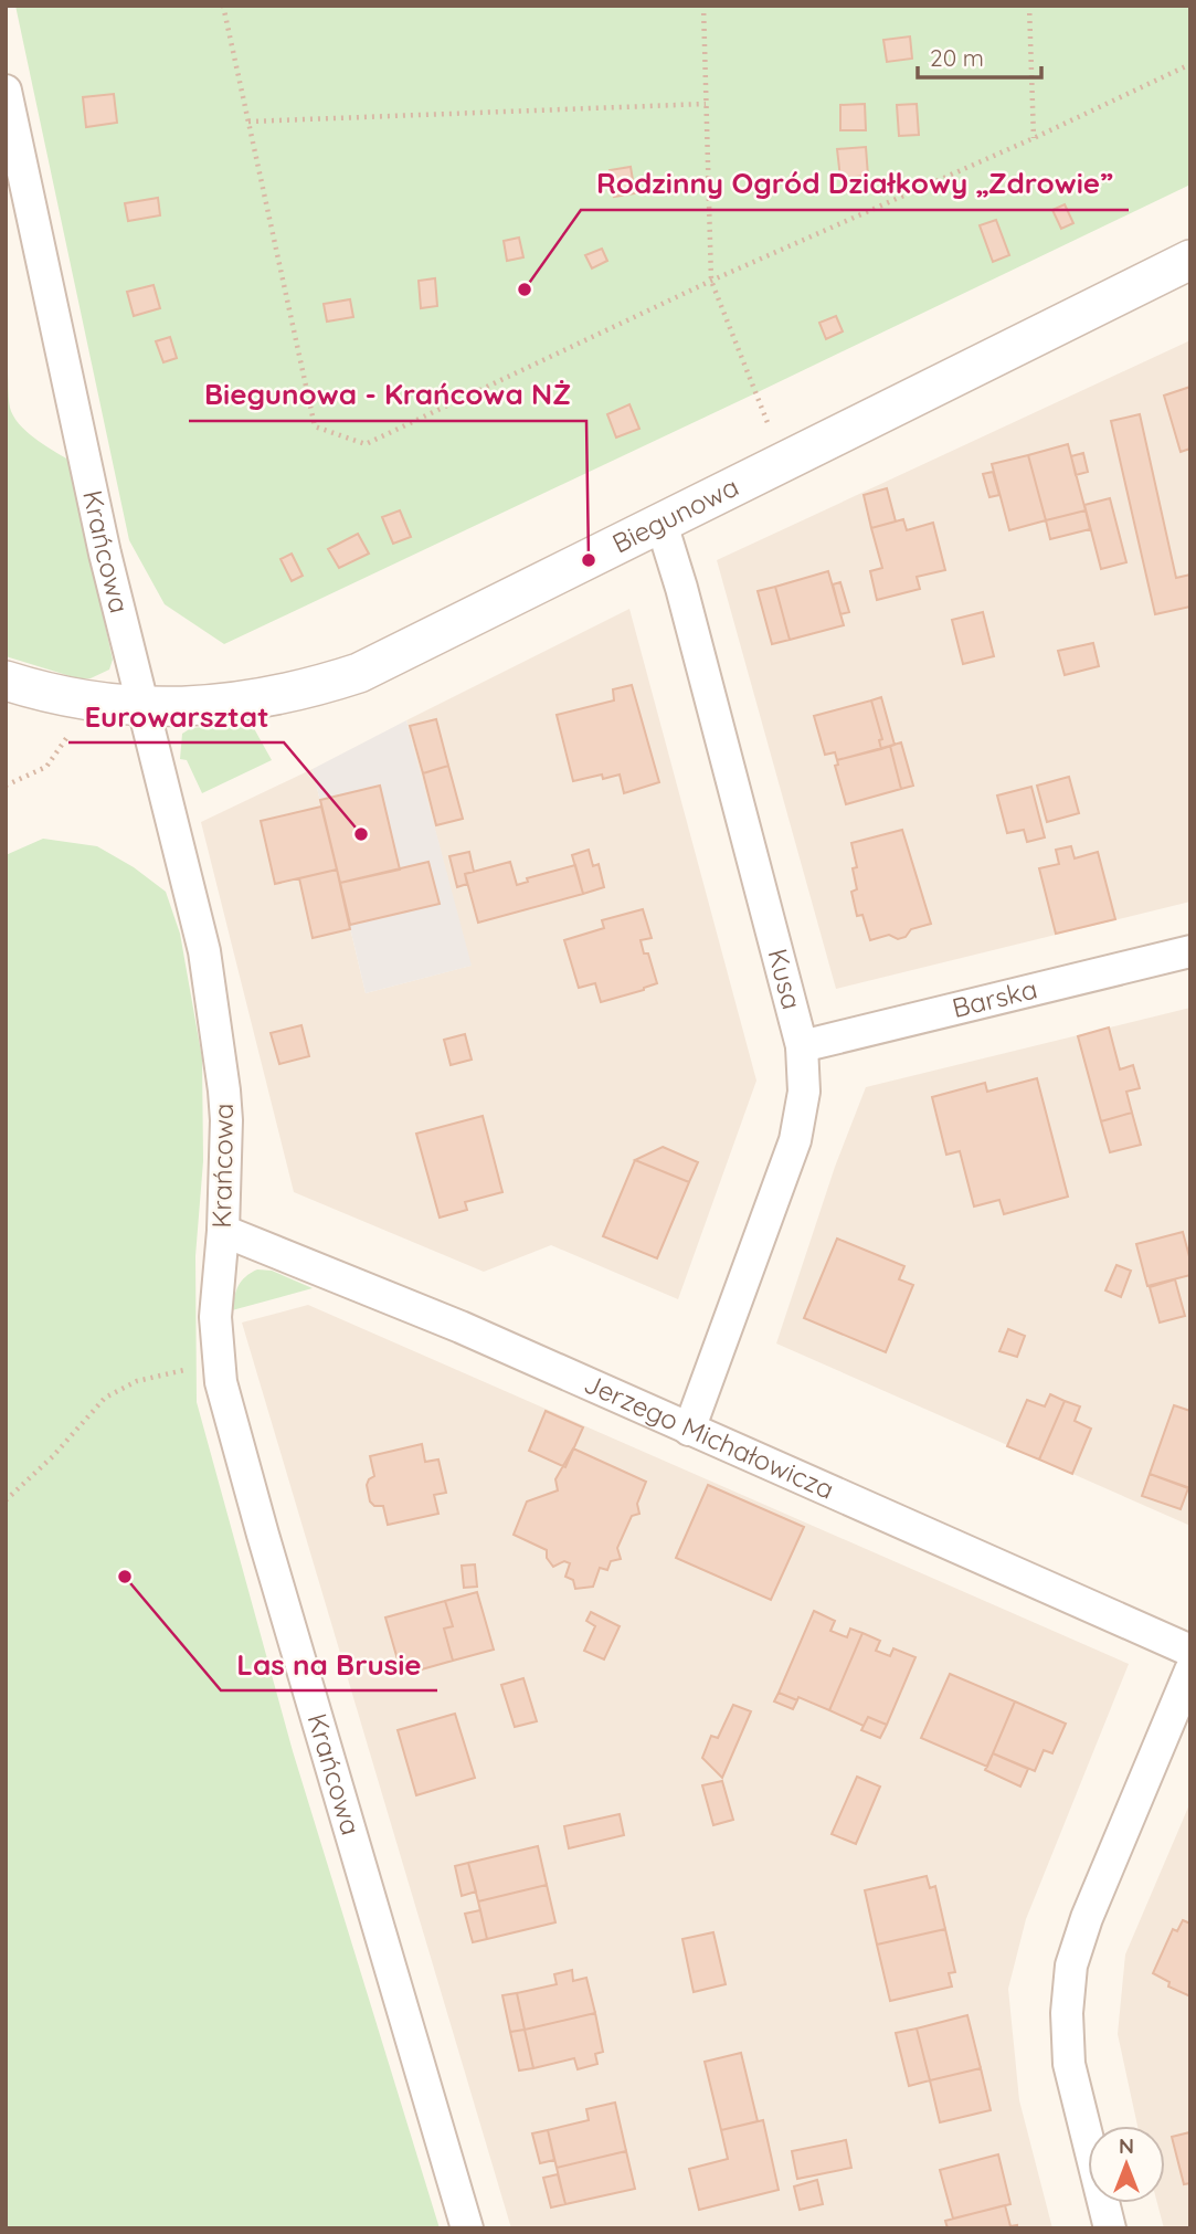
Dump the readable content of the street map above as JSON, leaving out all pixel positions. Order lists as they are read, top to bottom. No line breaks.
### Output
{"streets":{"street":["Biegunowa","Krańcowa","Kusa","Barska","Jerzego Michałowicza"]},"crossings":[["Biegunowa","Krańcowa"],["Biegunowa","Kusa"],["Krańcowa","Jerzego Michałowicza"],["Kusa","Barska"],["Kusa","Jerzego Michałowicza"]],"places":["Rodzinny Ogród Działkowy „Zdrowie”","Biegunowa - Krańcowa NŻ","Eurowarsztat","Las na Brusie"],"scale_bar":"20 m","north":"top"}
